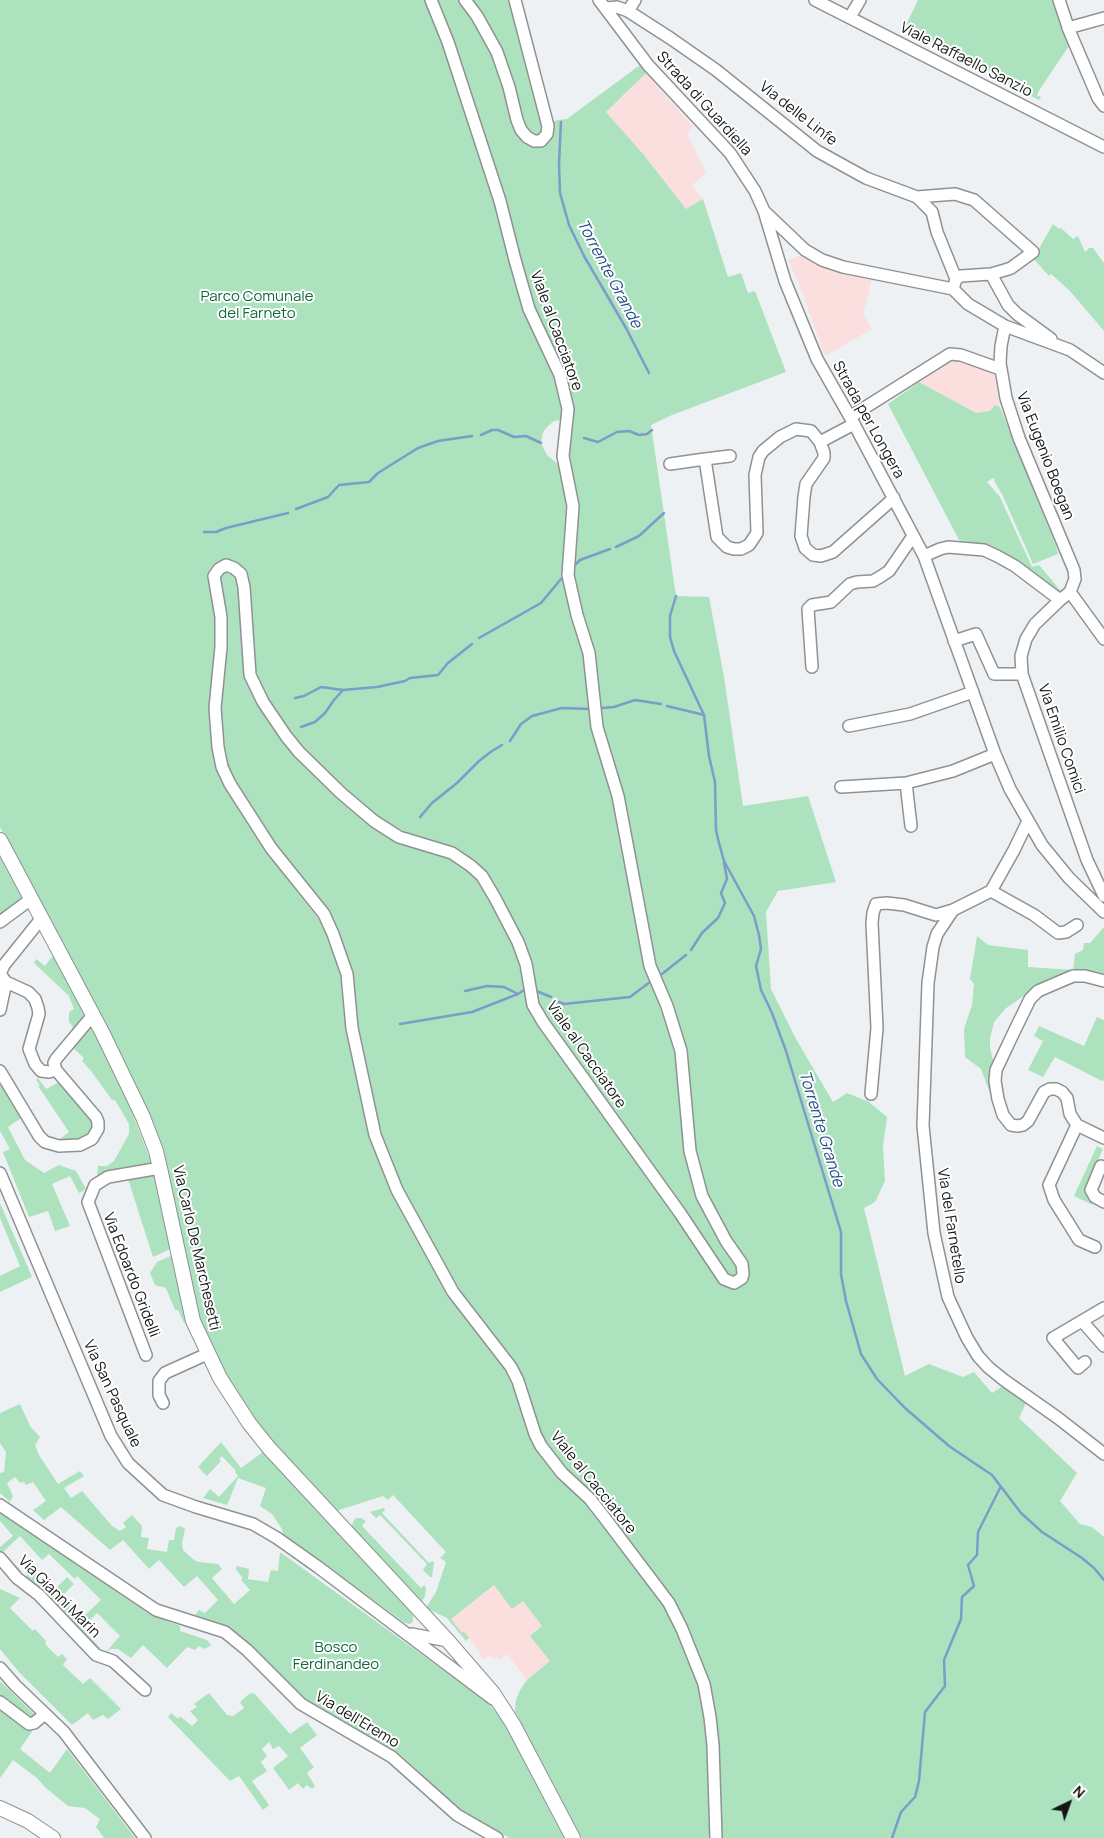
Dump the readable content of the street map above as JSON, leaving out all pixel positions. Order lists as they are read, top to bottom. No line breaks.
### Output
{"streets":{"main road":["Via Carlo De Marchesetti"],"street":["Viale Raffaello Sanzio","Strada di Guardiella","Via delle Linfe","Viale al Cacciatore","Strada per Longera","Via Eugenio Boegan","Via Emilio Comici","Via del Farnetello","Via Edoardo Gridelli","Via San Pasquale","Via Gianni Marin","Via dell'Eremo"]},"crossings":[["Strada di Guardiella","Via delle Linfe"],["Strada di Guardiella","Strada per Longera"],["Via Eugenio Boegan","Via Emilio Comici"],["Via Carlo De Marchesetti","Via Edoardo Gridelli"],["Via Carlo De Marchesetti","Via San Pasquale"]],"water":["Torrente Grande"],"parks":["Parco Comunale del Farneto","Bosco Ferdinandeo"],"north":"top right"}
